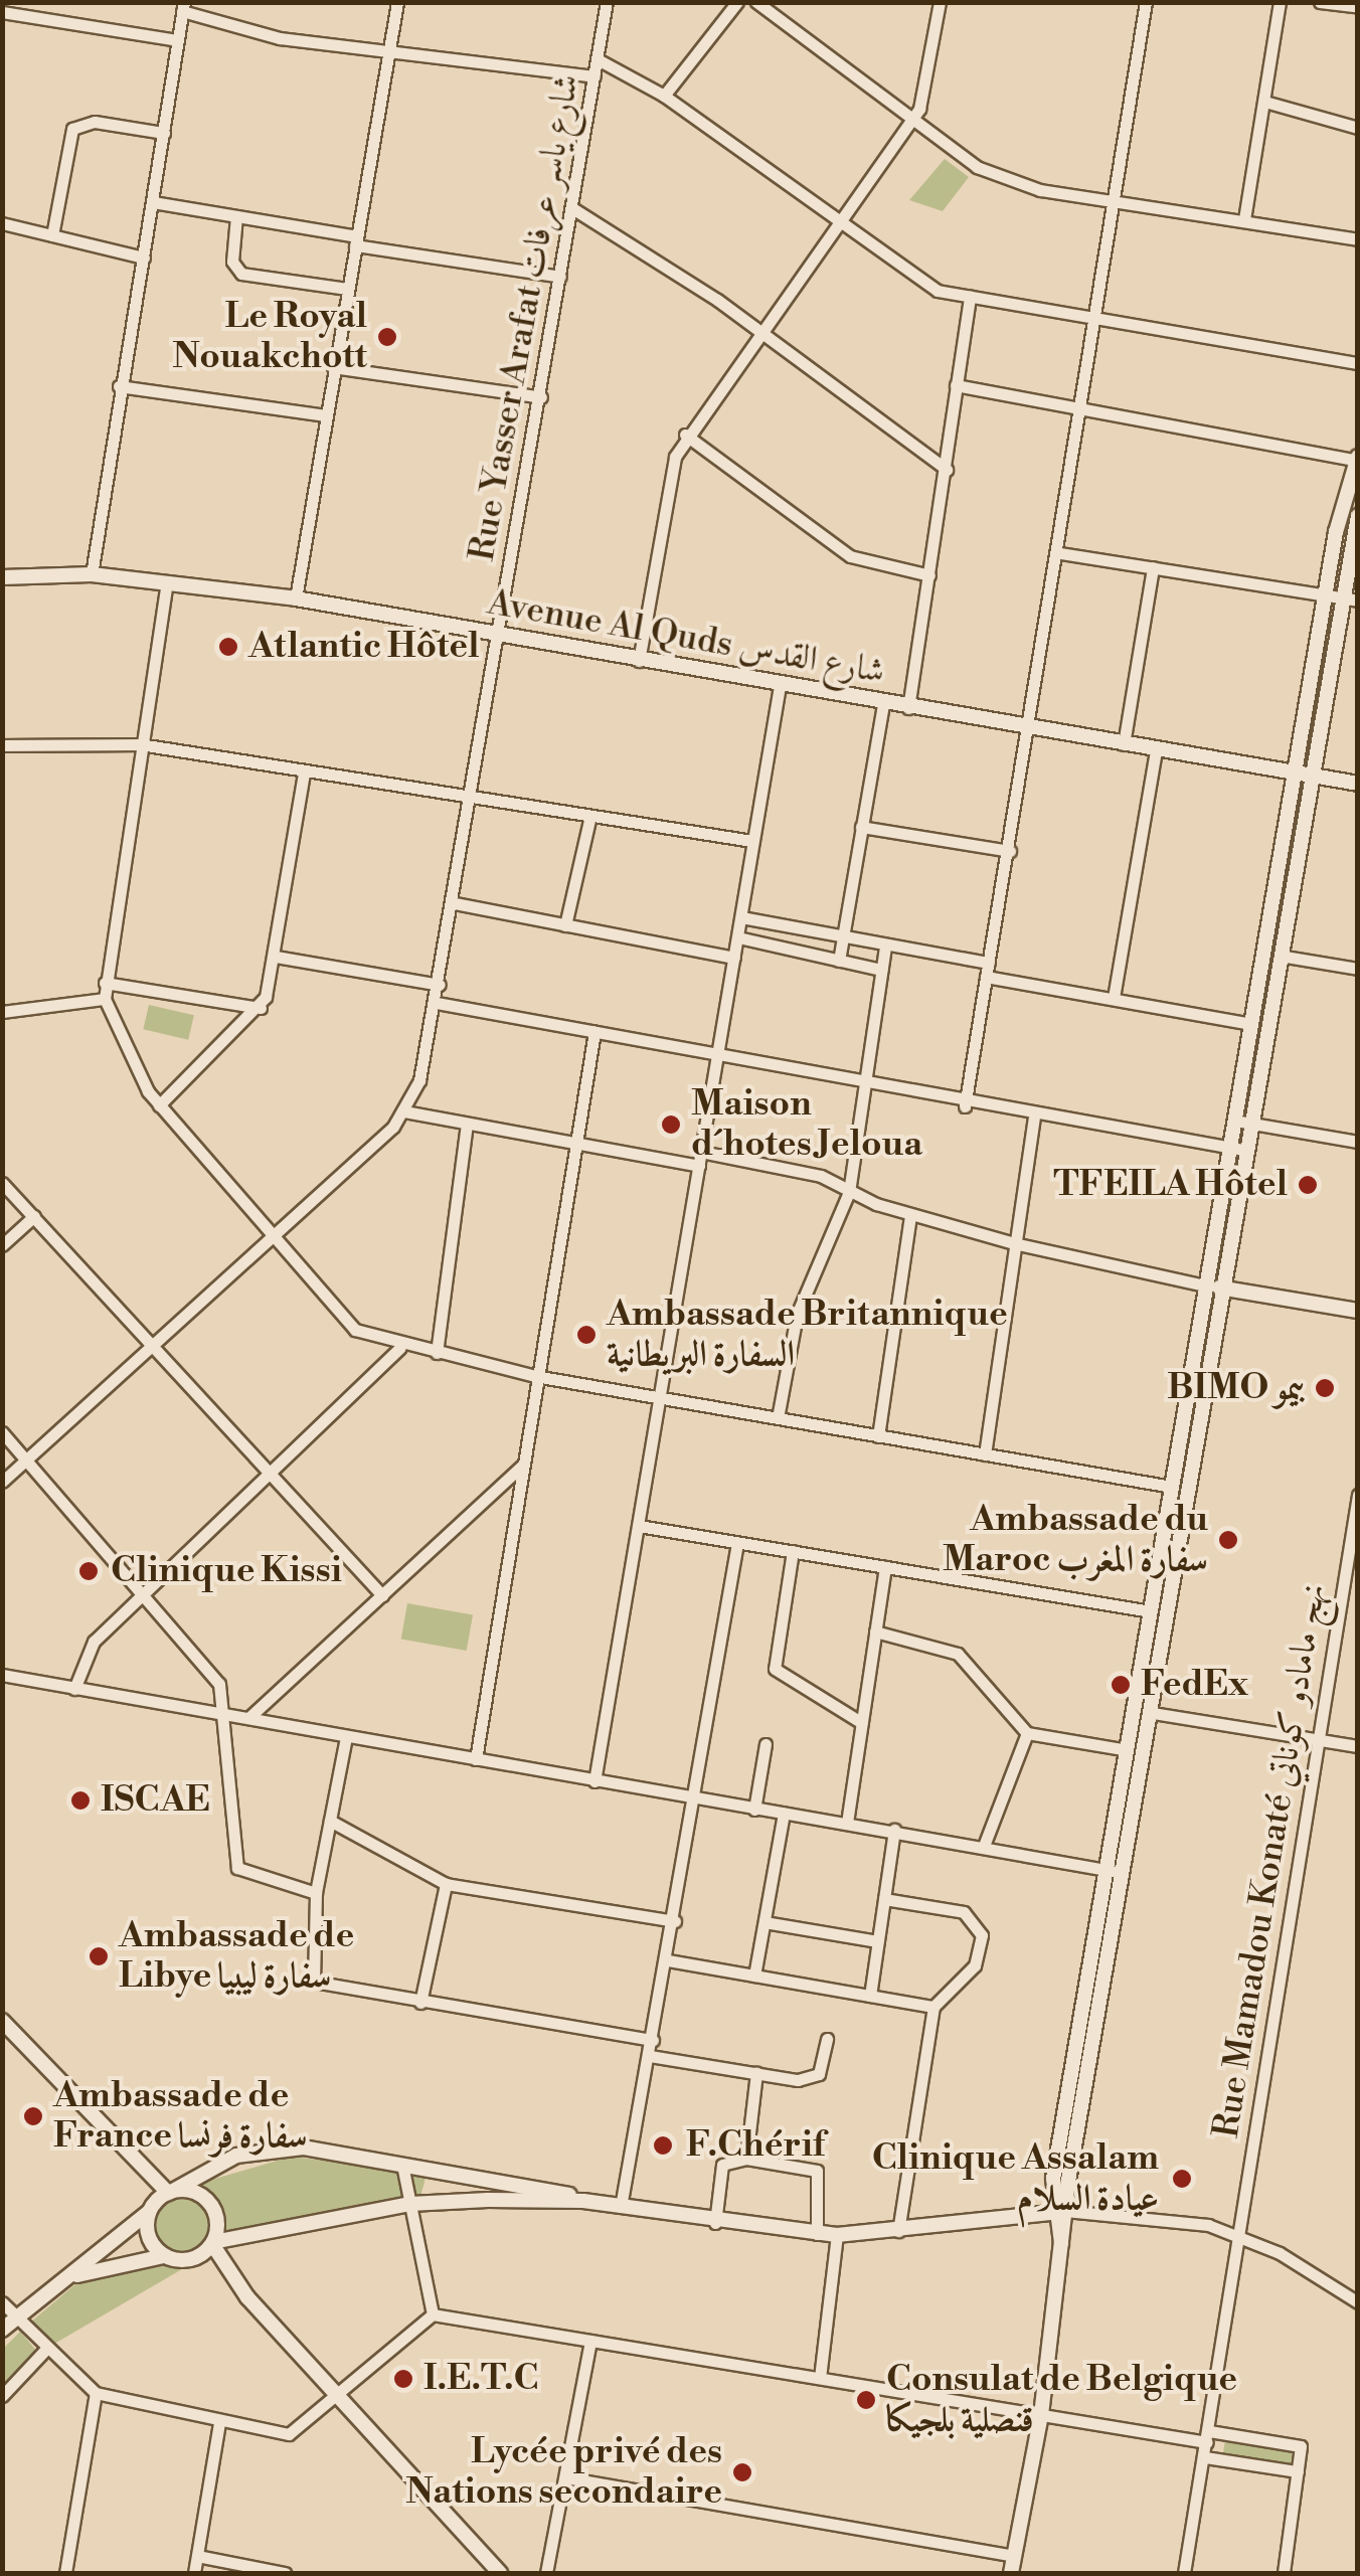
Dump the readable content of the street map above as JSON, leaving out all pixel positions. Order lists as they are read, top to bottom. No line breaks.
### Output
{"streets":{"street":["Rue Yasser Arafat شارع ياسر عرفات","Avenue Al Quds شارع القدس","Rue Mamadou Konaté نهج مامادو كوناتي"]},"crossings":[["Rue Yasser Arafat شارع ياسر عرفات","Avenue Al Quds شارع القدس"]],"places":["Le Royal Nouakchott","Atlantic Hôtel","Maison d´hotes Jeloua","TFEILA Hôtel","Ambassade Britannique السفارة البريطانية","BIMO بيمو","Ambassade du Maroc سفارة المغرب","Clinique Kissi","FedEx","ISCAE","Ambassade de Libye سفارة ليبيا","Ambassade de France سفارة فرنسا","F.Chérif","Clinique Assalam عيادة السلام","I.E.T.C","Consulat de Belgique قنصلية بلجيكا","Lycée privé des Nations secondaire"]}
